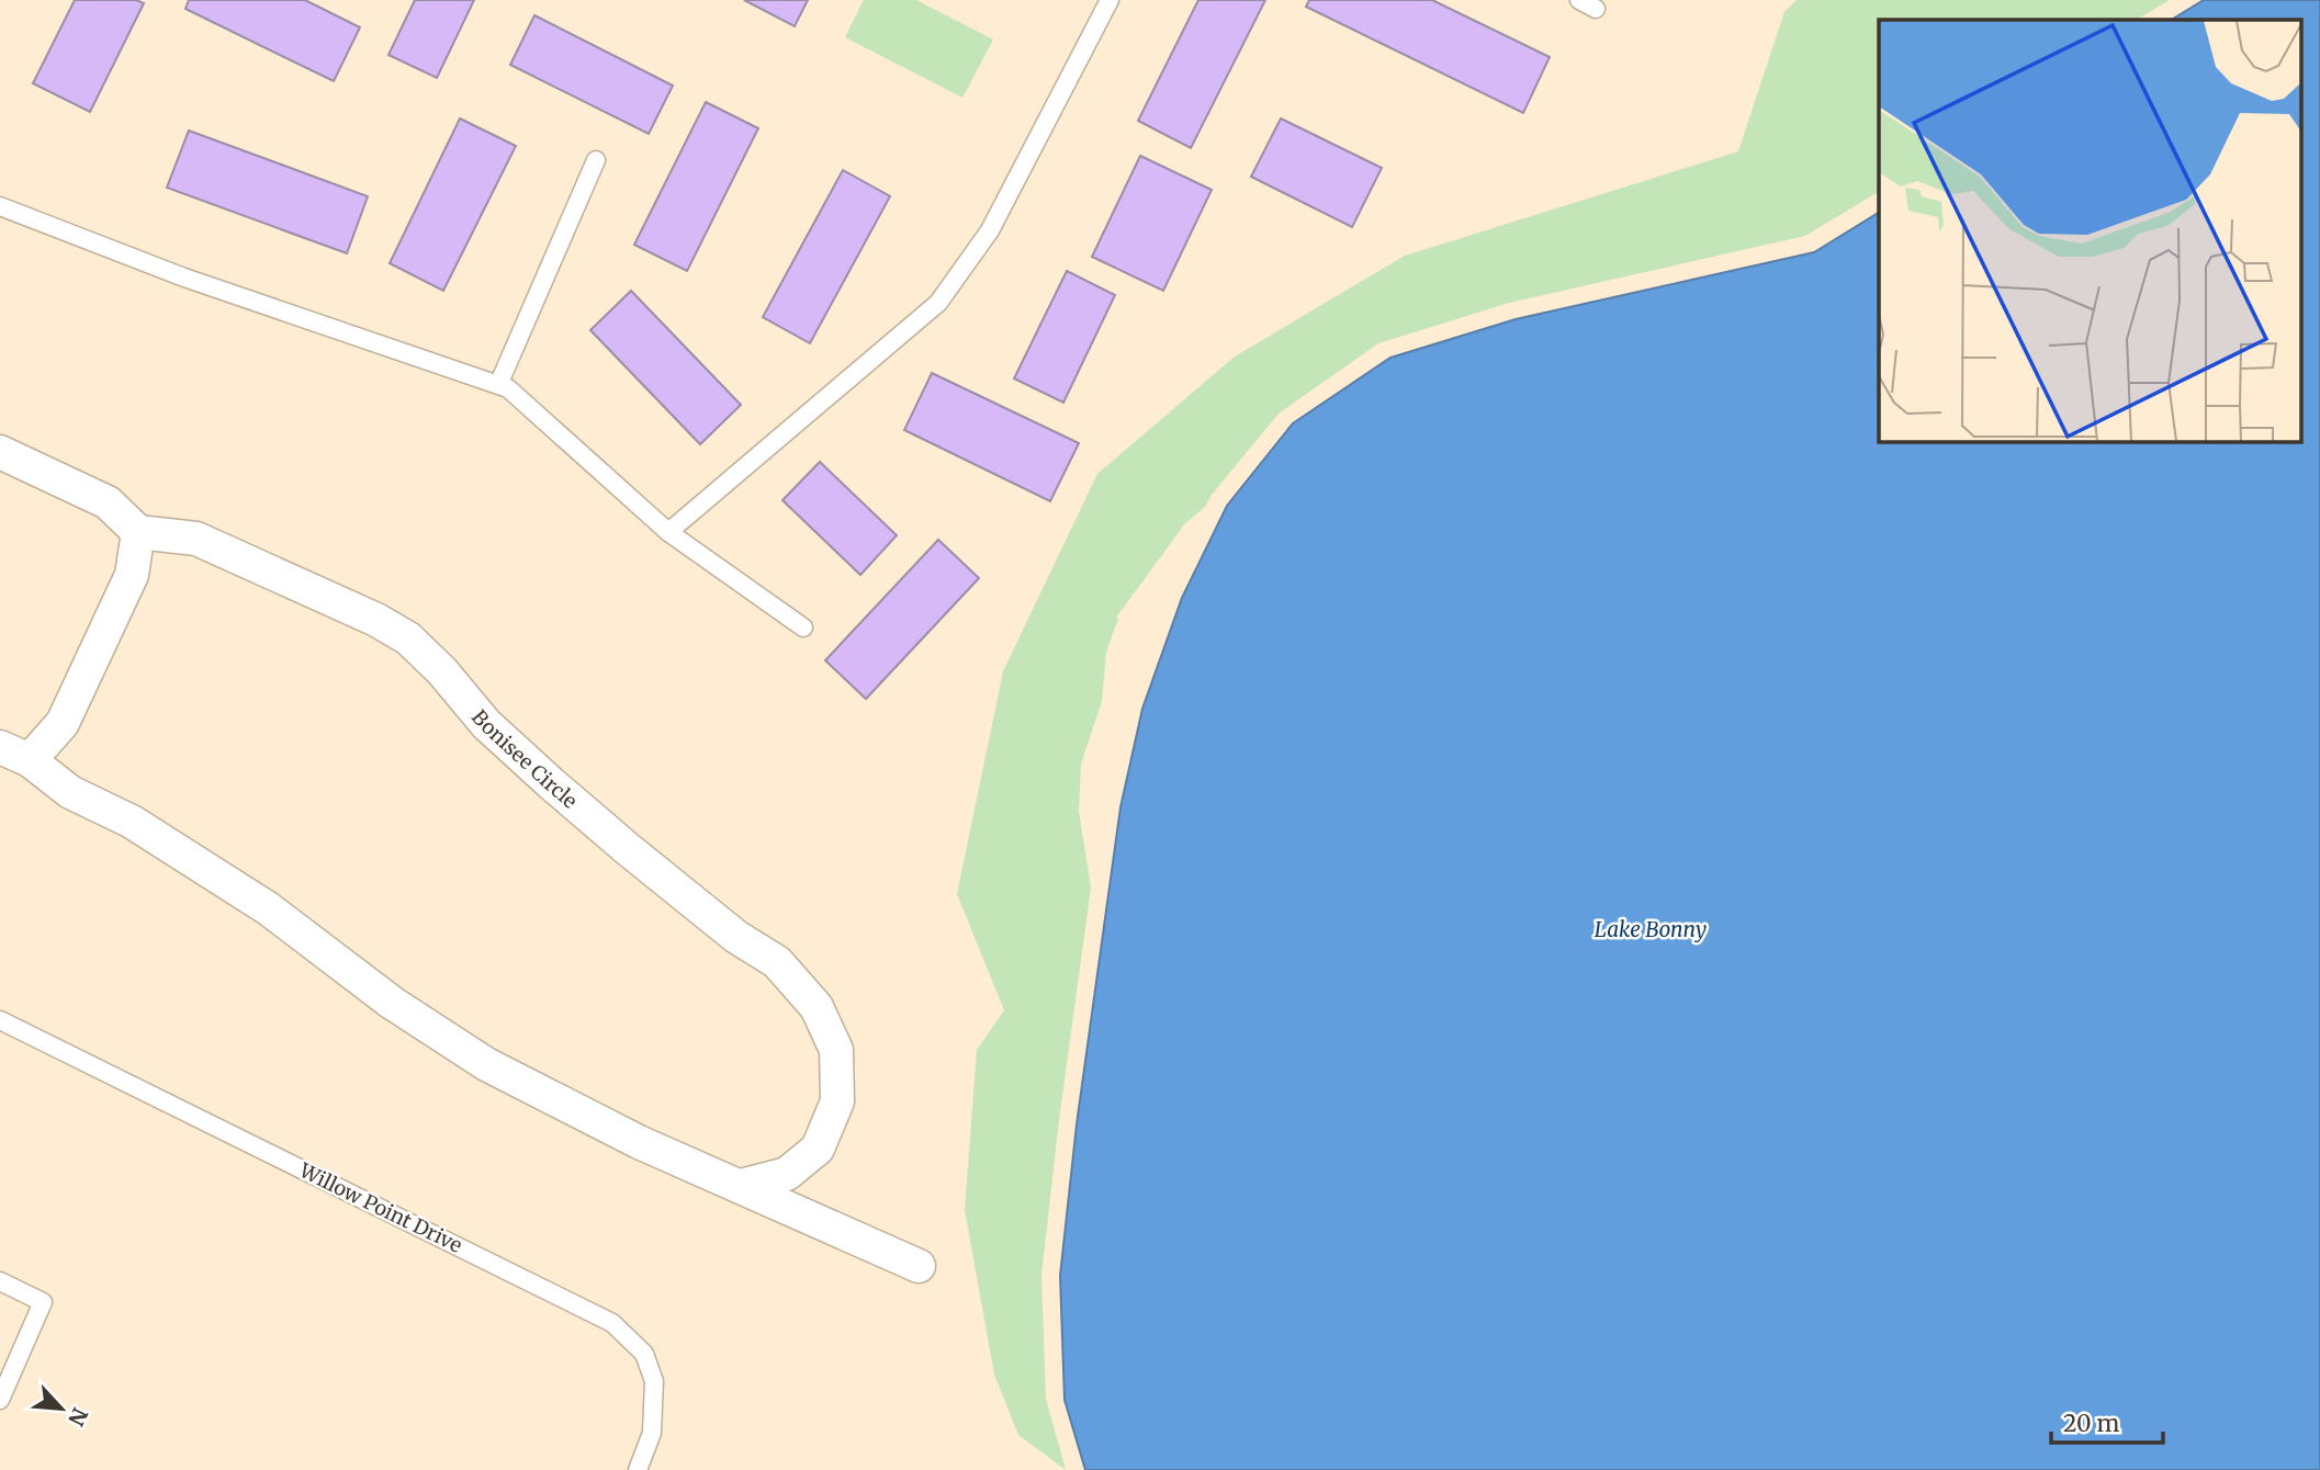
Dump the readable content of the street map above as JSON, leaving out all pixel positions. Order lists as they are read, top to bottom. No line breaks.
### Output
{"streets":{"street":["Bonisee Circle"],"lane":["Willow Point Drive"]},"water":["Lake Bonny"],"scale_bar":"20 m","north":"bottom right"}
